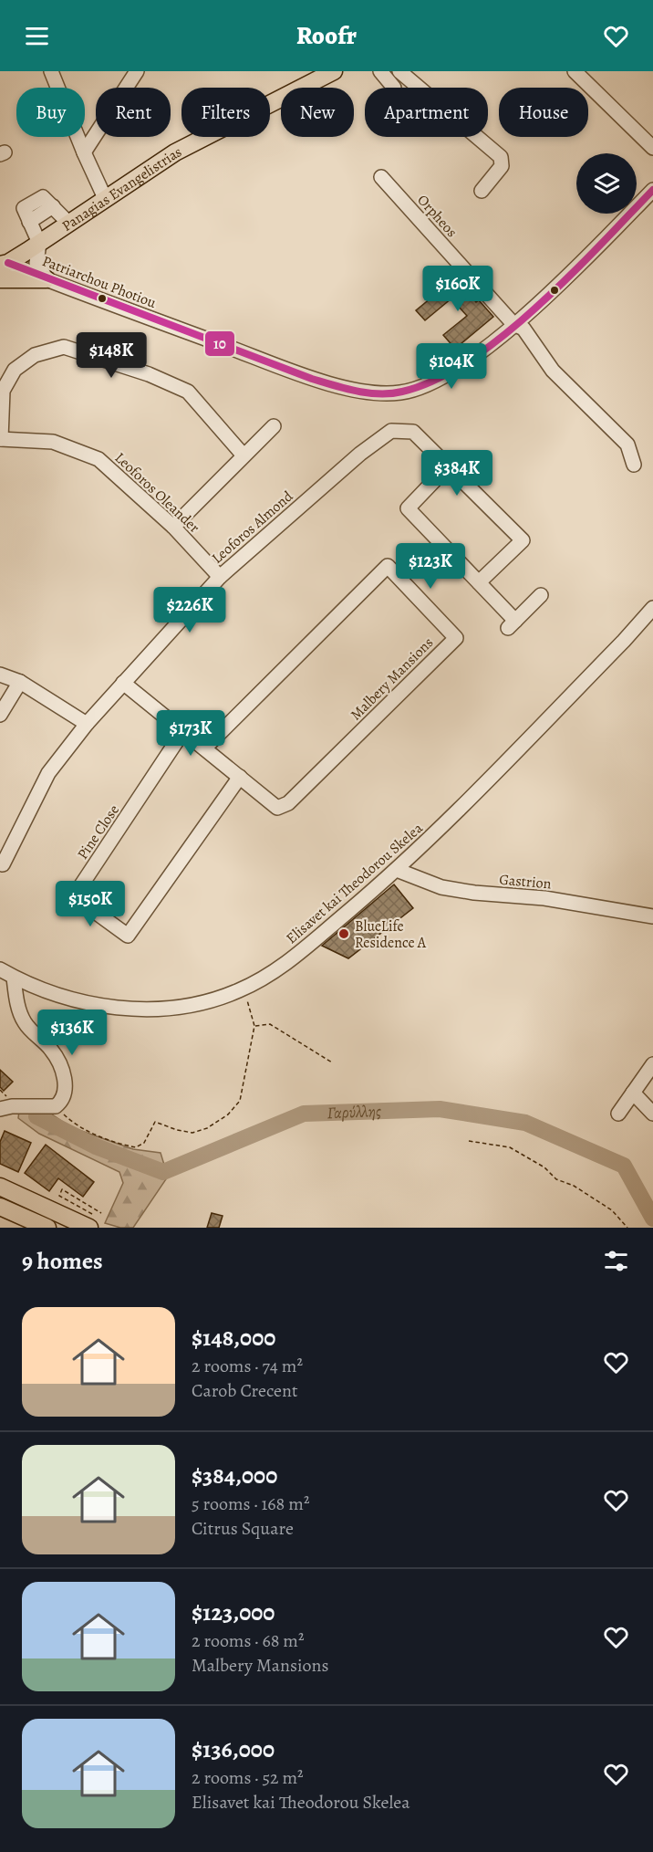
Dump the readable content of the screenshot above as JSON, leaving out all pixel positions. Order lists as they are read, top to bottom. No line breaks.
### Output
{"streets":{"main road":["Panagias Evangelistrias"],"street":["Orpheos","Patriarchou Photiou","Leoforos Oleander","Leoforos Almond","Malbery Mansions","Pine Close","Gastrion","Elisavet kai Theodorou Skelea"]},"crossings":[["Panagias Evangelistrias","Patriarchou Photiou"],["Orpheos","Patriarchou Photiou"],["Leoforos Oleander","Leoforos Almond"],["Leoforos Almond","Malbery Mansions"],["Malbery Mansions","Pine Close"],["Gastrion","Elisavet kai Theodorou Skelea"]],"water":["Γαρύλλης"],"places":["BlueLife Residence A"],"lines":["transit line 10"],"page":{"header":"Roofr","chip":["Buy","Rent","Filters","New","Apartment","House"],"price":["$160K","$148K","$104K","$384K","$123K","$226K","$173K","$150K","$136K"],"heading":"9 homes","list":[{"name":"$148,000","note":"2 rooms · 74 m² · Carob Crecent"},{"name":"$384,000","note":"5 rooms · 168 m² · Citrus Square"},{"name":"$123,000","note":"2 rooms · 68 m² · Malbery Mansions"},{"name":"$136,000","note":"2 rooms · 52 m² · Elisavet kai Theodorou Skelea"}]}}
